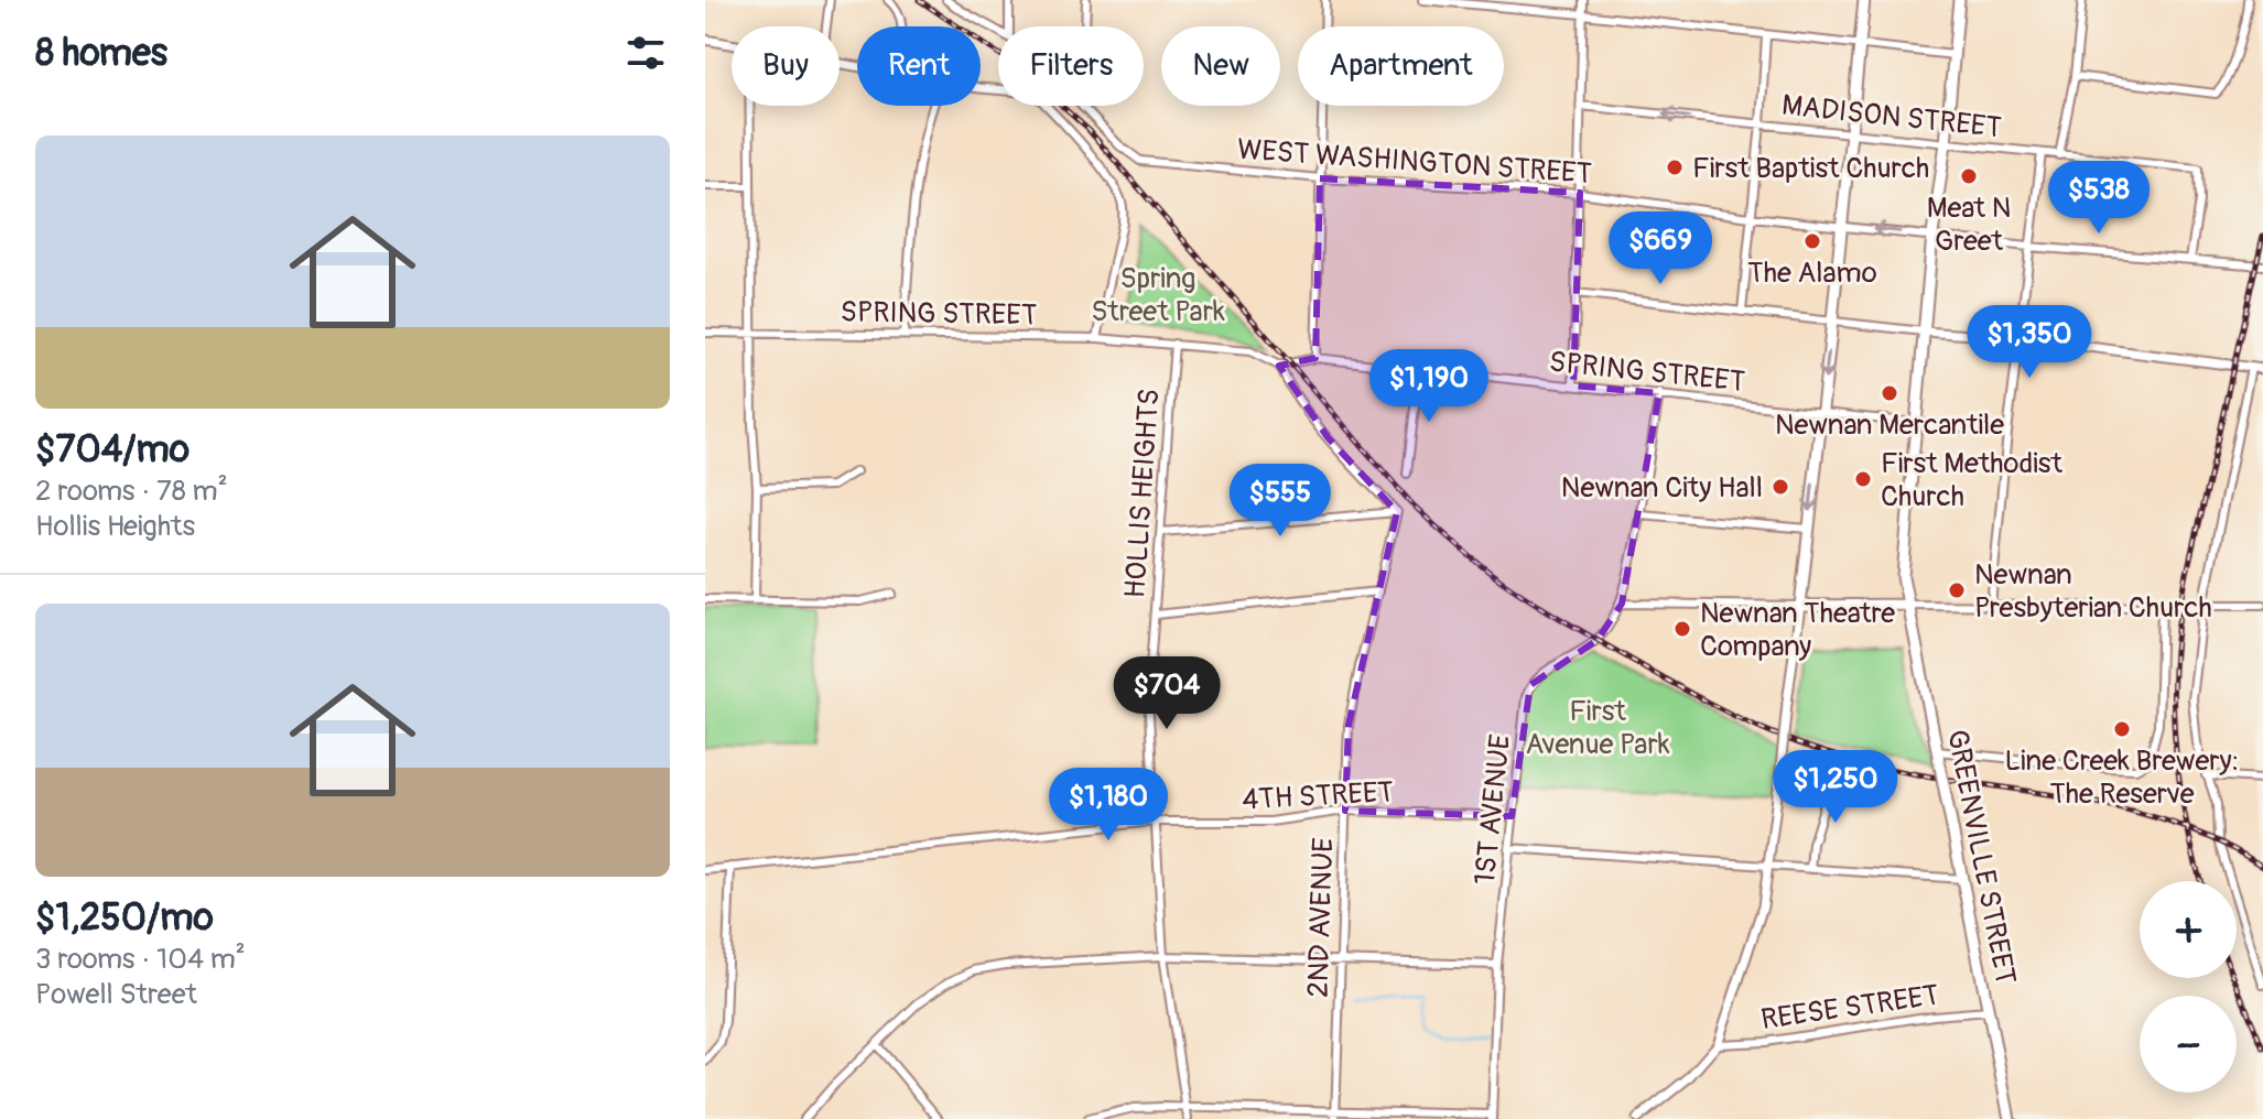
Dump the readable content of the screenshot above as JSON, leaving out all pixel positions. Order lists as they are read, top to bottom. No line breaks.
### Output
{"streets":{"main road":["GREENVILLE STREET"],"street":["MADISON STREET","WEST WASHINGTON STREET","SPRING STREET","HOLLIS HEIGHTS","4TH STREET","1ST AVENUE","2ND AVENUE","REESE STREET"]},"crossings":[["MADISON STREET","WEST WASHINGTON STREET"],["SPRING STREET","HOLLIS HEIGHTS"],["SPRING STREET","1ST AVENUE"],["HOLLIS HEIGHTS","4TH STREET"],["4TH STREET","1ST AVENUE"],["4TH STREET","2ND AVENUE"],["GREENVILLE STREET","REESE STREET"]],"parks":["Spring Street Park","First Avenue Park"],"places":["First Baptist Church","Meat N Greet","The Alamo","Newnan Mercantile","First Methodist Church","Newnan City Hall","Newnan Presbyterian Church","Newnan Theatre Company","Line Creek Brewery: The Reserve"],"page":{"heading":"8 homes","chip":["Buy","Rent","Filters","New","Apartment"],"list":[{"name":"$704/mo","note":"2 rooms · 78 m² · Hollis Heights"},{"name":"$1,250/mo","note":"3 rooms · 104 m² · Powell Street"}],"price":["$538","$669","$1,350","$1,190","$555","$704","$1,250","$1,180"],"map_buttons":["+","−"]}}
